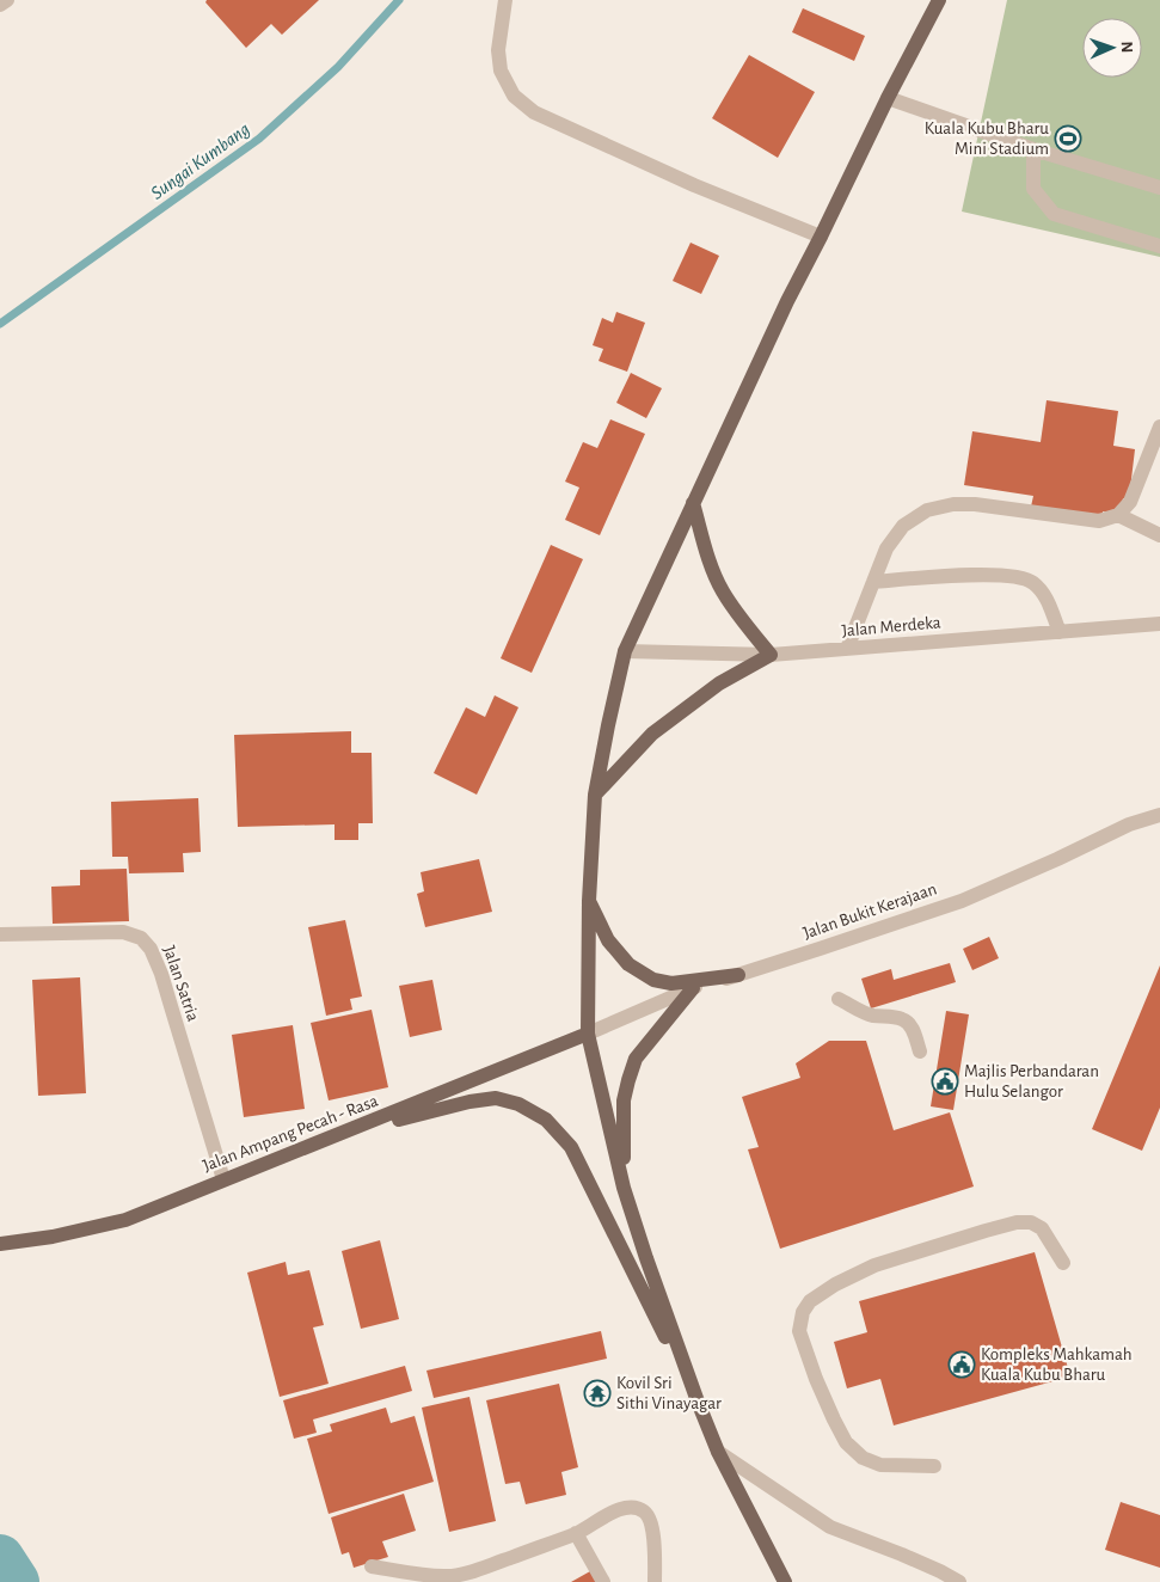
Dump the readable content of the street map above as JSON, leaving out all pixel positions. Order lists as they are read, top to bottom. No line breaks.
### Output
{"streets":{"main road":["Jalan Ampang Pecah - Rasa"],"street":["Jalan Merdeka","Jalan Bukit Kerajaan","Jalan Satria"]},"crossings":[["Jalan Bukit Kerajaan","Jalan Ampang Pecah - Rasa"],["Jalan Satria","Jalan Ampang Pecah - Rasa"]],"water":["Sungai Kumbang"],"places":{"sports":["Kuala Kubu Bharu Mini Stadium"],"public building":["Majlis Perbandaran Hulu Selangor","Kompleks Mahkamah Kuala Kubu Bharu"],"temple":["Kovil Sri Sithi Vinayagar"]},"north":"right"}
